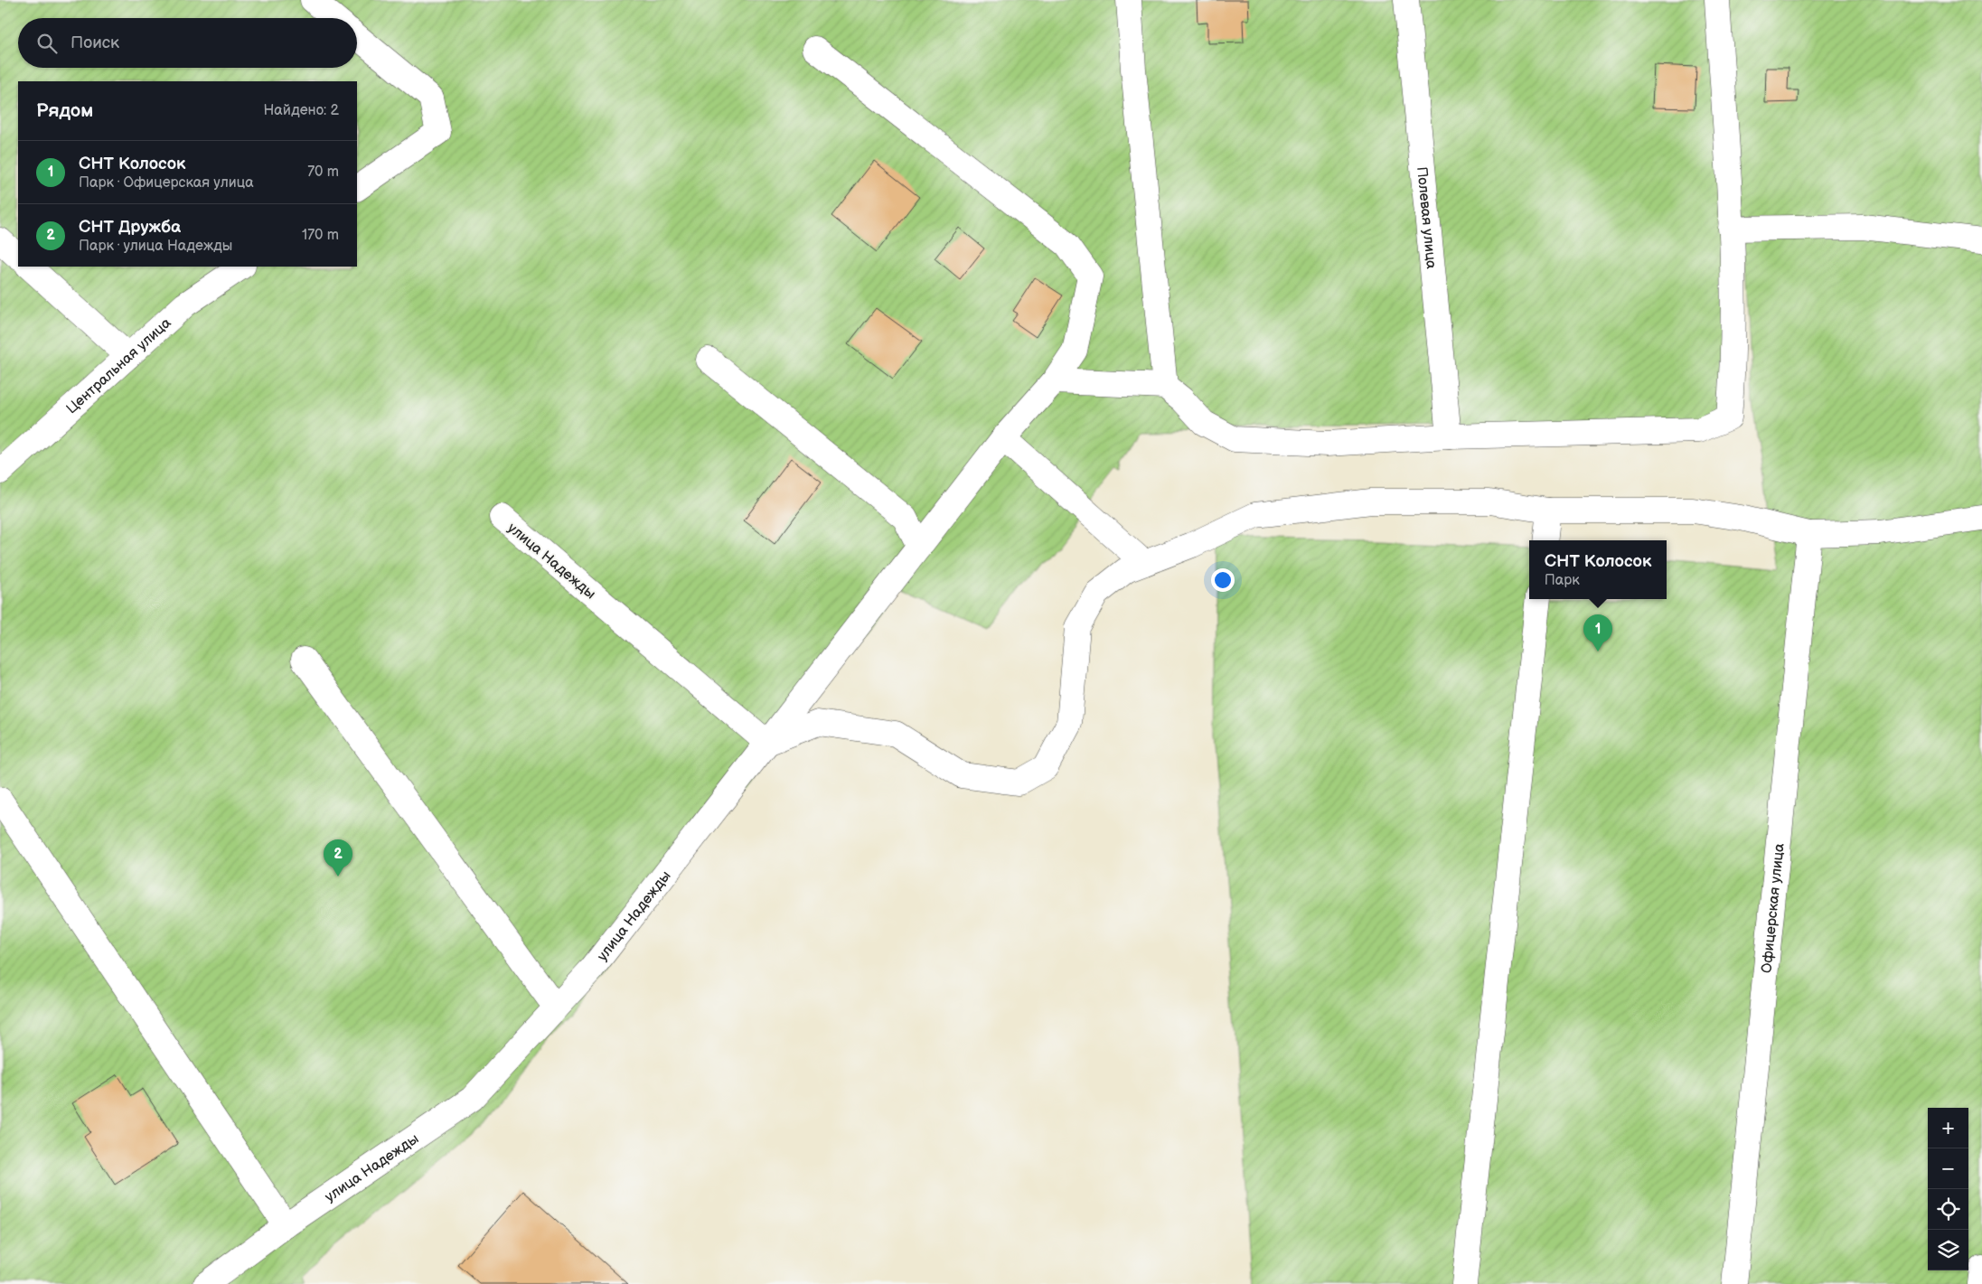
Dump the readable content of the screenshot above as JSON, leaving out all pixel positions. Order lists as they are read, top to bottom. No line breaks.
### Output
{"streets":{"street":["Полевая улица","Центральная улица","улица Надежды","Офицерская улица"]},"page":{"search":"Поиск","heading":["Рядом","Найдено: 2"],"list":[{"mark":"1","name":"СНТ Колосок","note":"Парк · Офицерская улица","value":"70 m"},{"mark":"2","name":"СНТ Дружба","note":"Парк · улица Надежды","value":"170 m"}],"popup":["СНТ Колосок","Парк"],"pins":["1","2"],"map_buttons":["+","−"]}}
